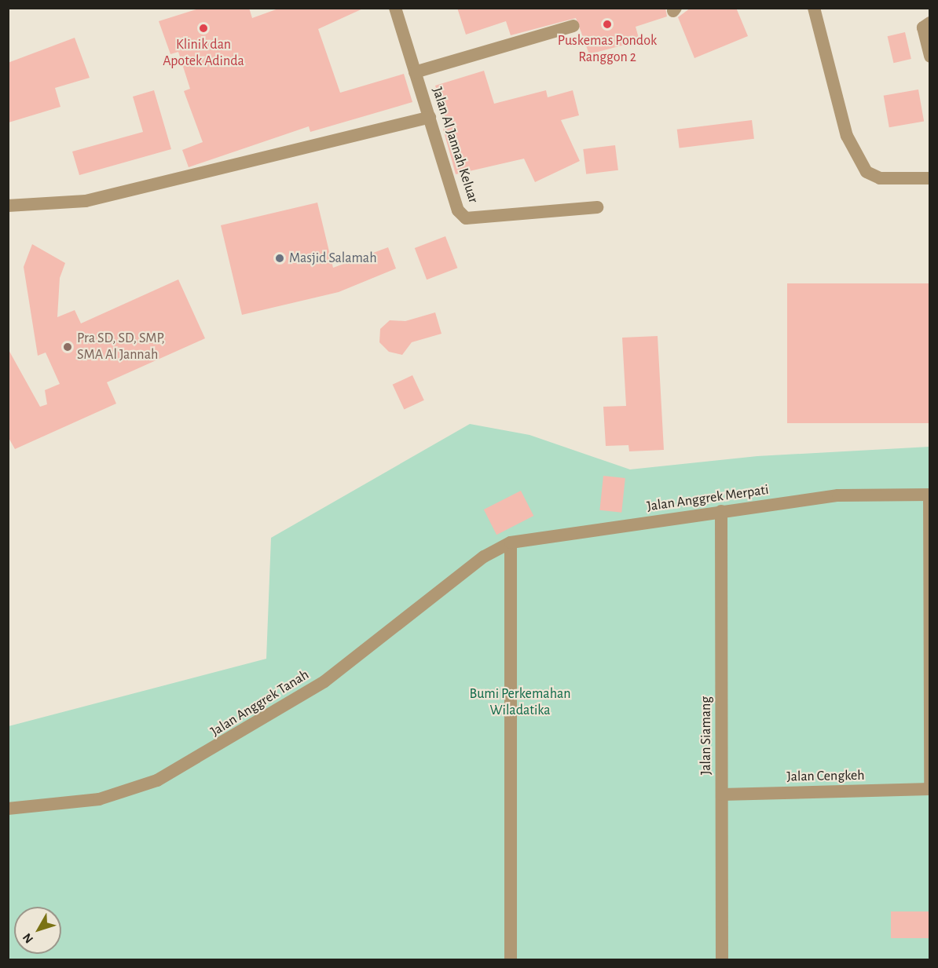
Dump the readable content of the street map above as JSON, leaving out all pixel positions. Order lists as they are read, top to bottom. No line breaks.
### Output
{"streets":{"street":["Jalan Al Jannah Keluar","Jalan Anggrek Merpati","Jalan Anggrek Tanah","Jalan Siamang","Jalan Cengkeh"]},"crossings":[["Jalan Anggrek Merpati","Jalan Anggrek Tanah"],["Jalan Anggrek Merpati","Jalan Siamang"],["Jalan Siamang","Jalan Cengkeh"]],"parks":["Bumi Perkemahan Wiladatika"],"places":["Puskemas Pondok Ranggon 2","Klinik dan Apotek Adinda","Masjid Salamah","Pra SD, SD, SMP, SMA Al Jannah"],"north":"bottom left"}
